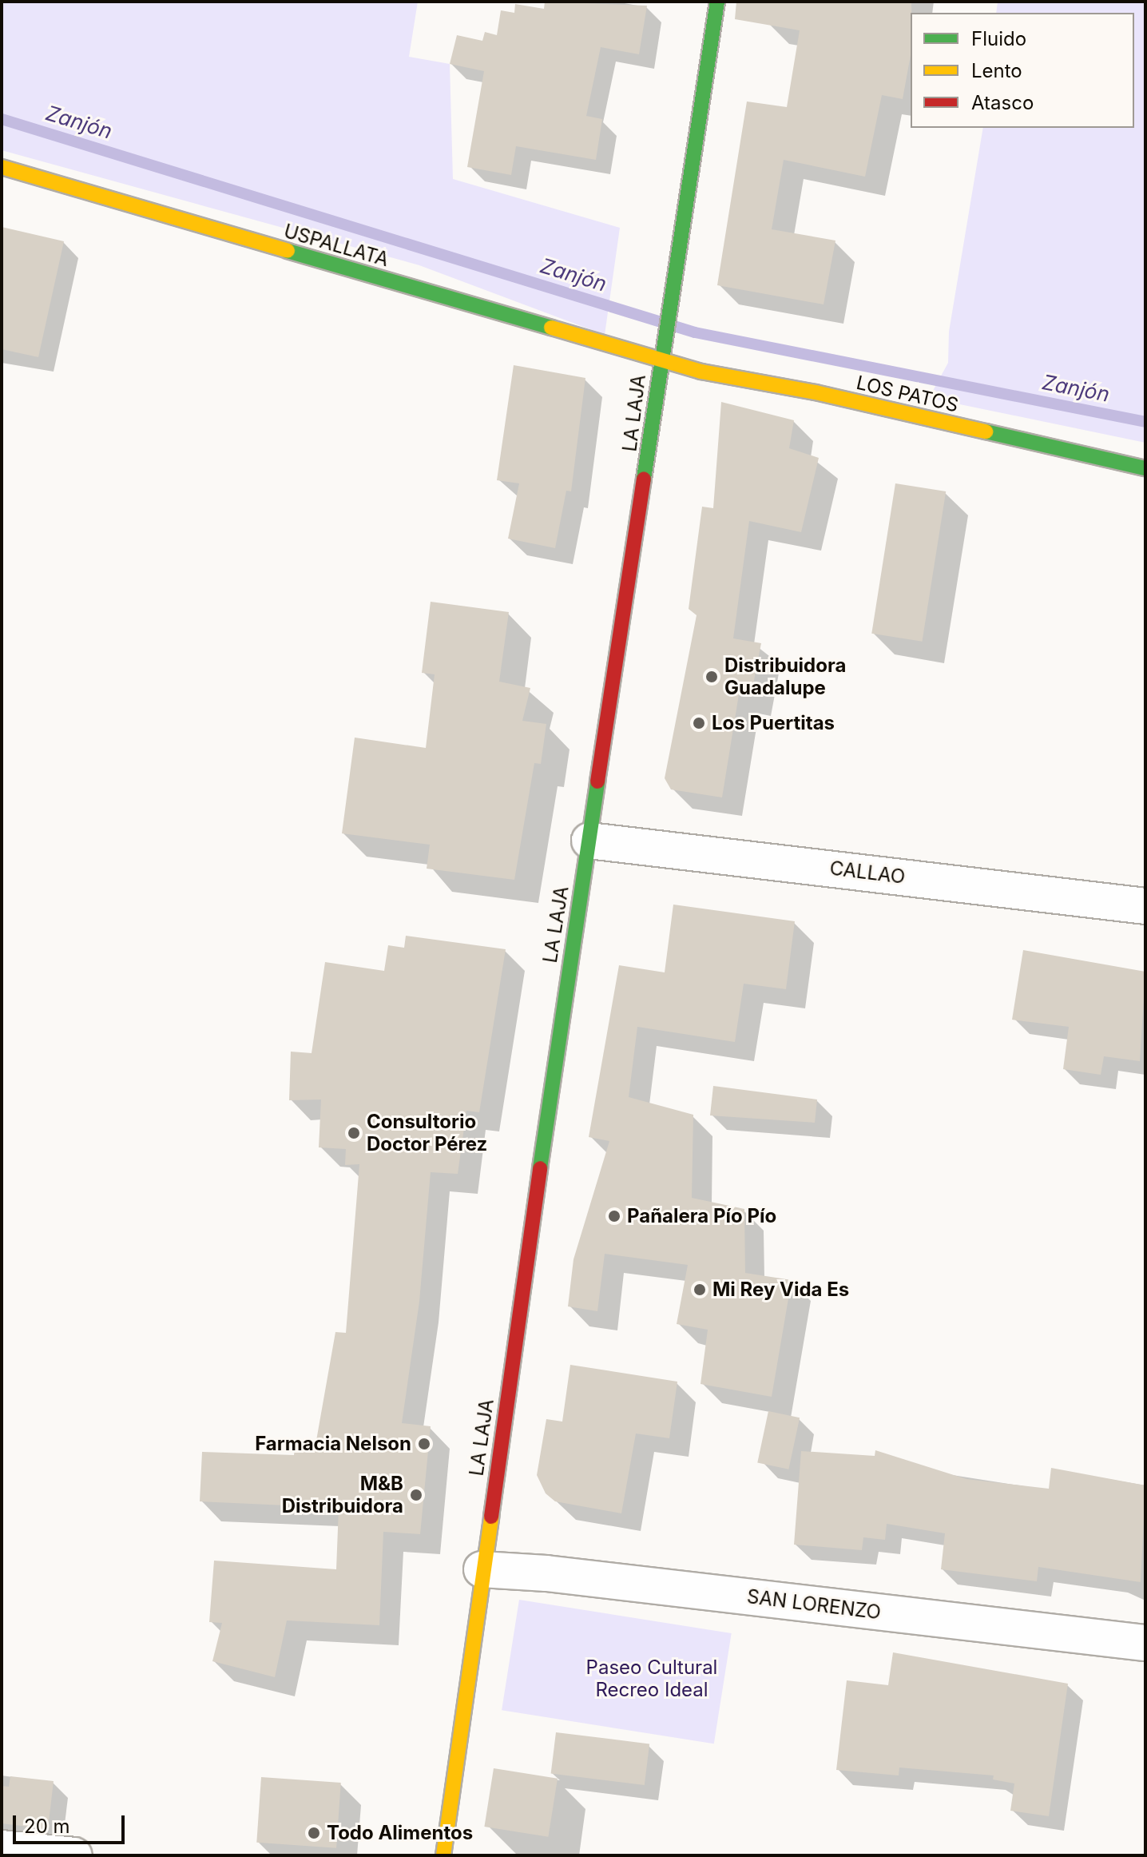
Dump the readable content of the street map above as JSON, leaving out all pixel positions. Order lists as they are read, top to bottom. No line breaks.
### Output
{"streets":{"main road":["USPALLATA","LOS PATOS","LA LAJA"],"street":["CALLAO","SAN LORENZO"]},"crossings":[["USPALLATA","LOS PATOS"],["USPALLATA","LA LAJA"],["LOS PATOS","LA LAJA"],["LA LAJA","CALLAO"],["LA LAJA","SAN LORENZO"]],"water":["Zanjón"],"parks":["Paseo Cultural Recreo Ideal"],"places":["Distribuidora Guadalupe","Los Puertitas","Consultorio Doctor Pérez","Pañalera Pío Pío","Mi Rey Vida Es","Farmacia Nelson","M&B Distribuidora","Todo Alimentos"],"legend":["Fluido","Lento","Atasco"],"scale_bar":"20 m"}
